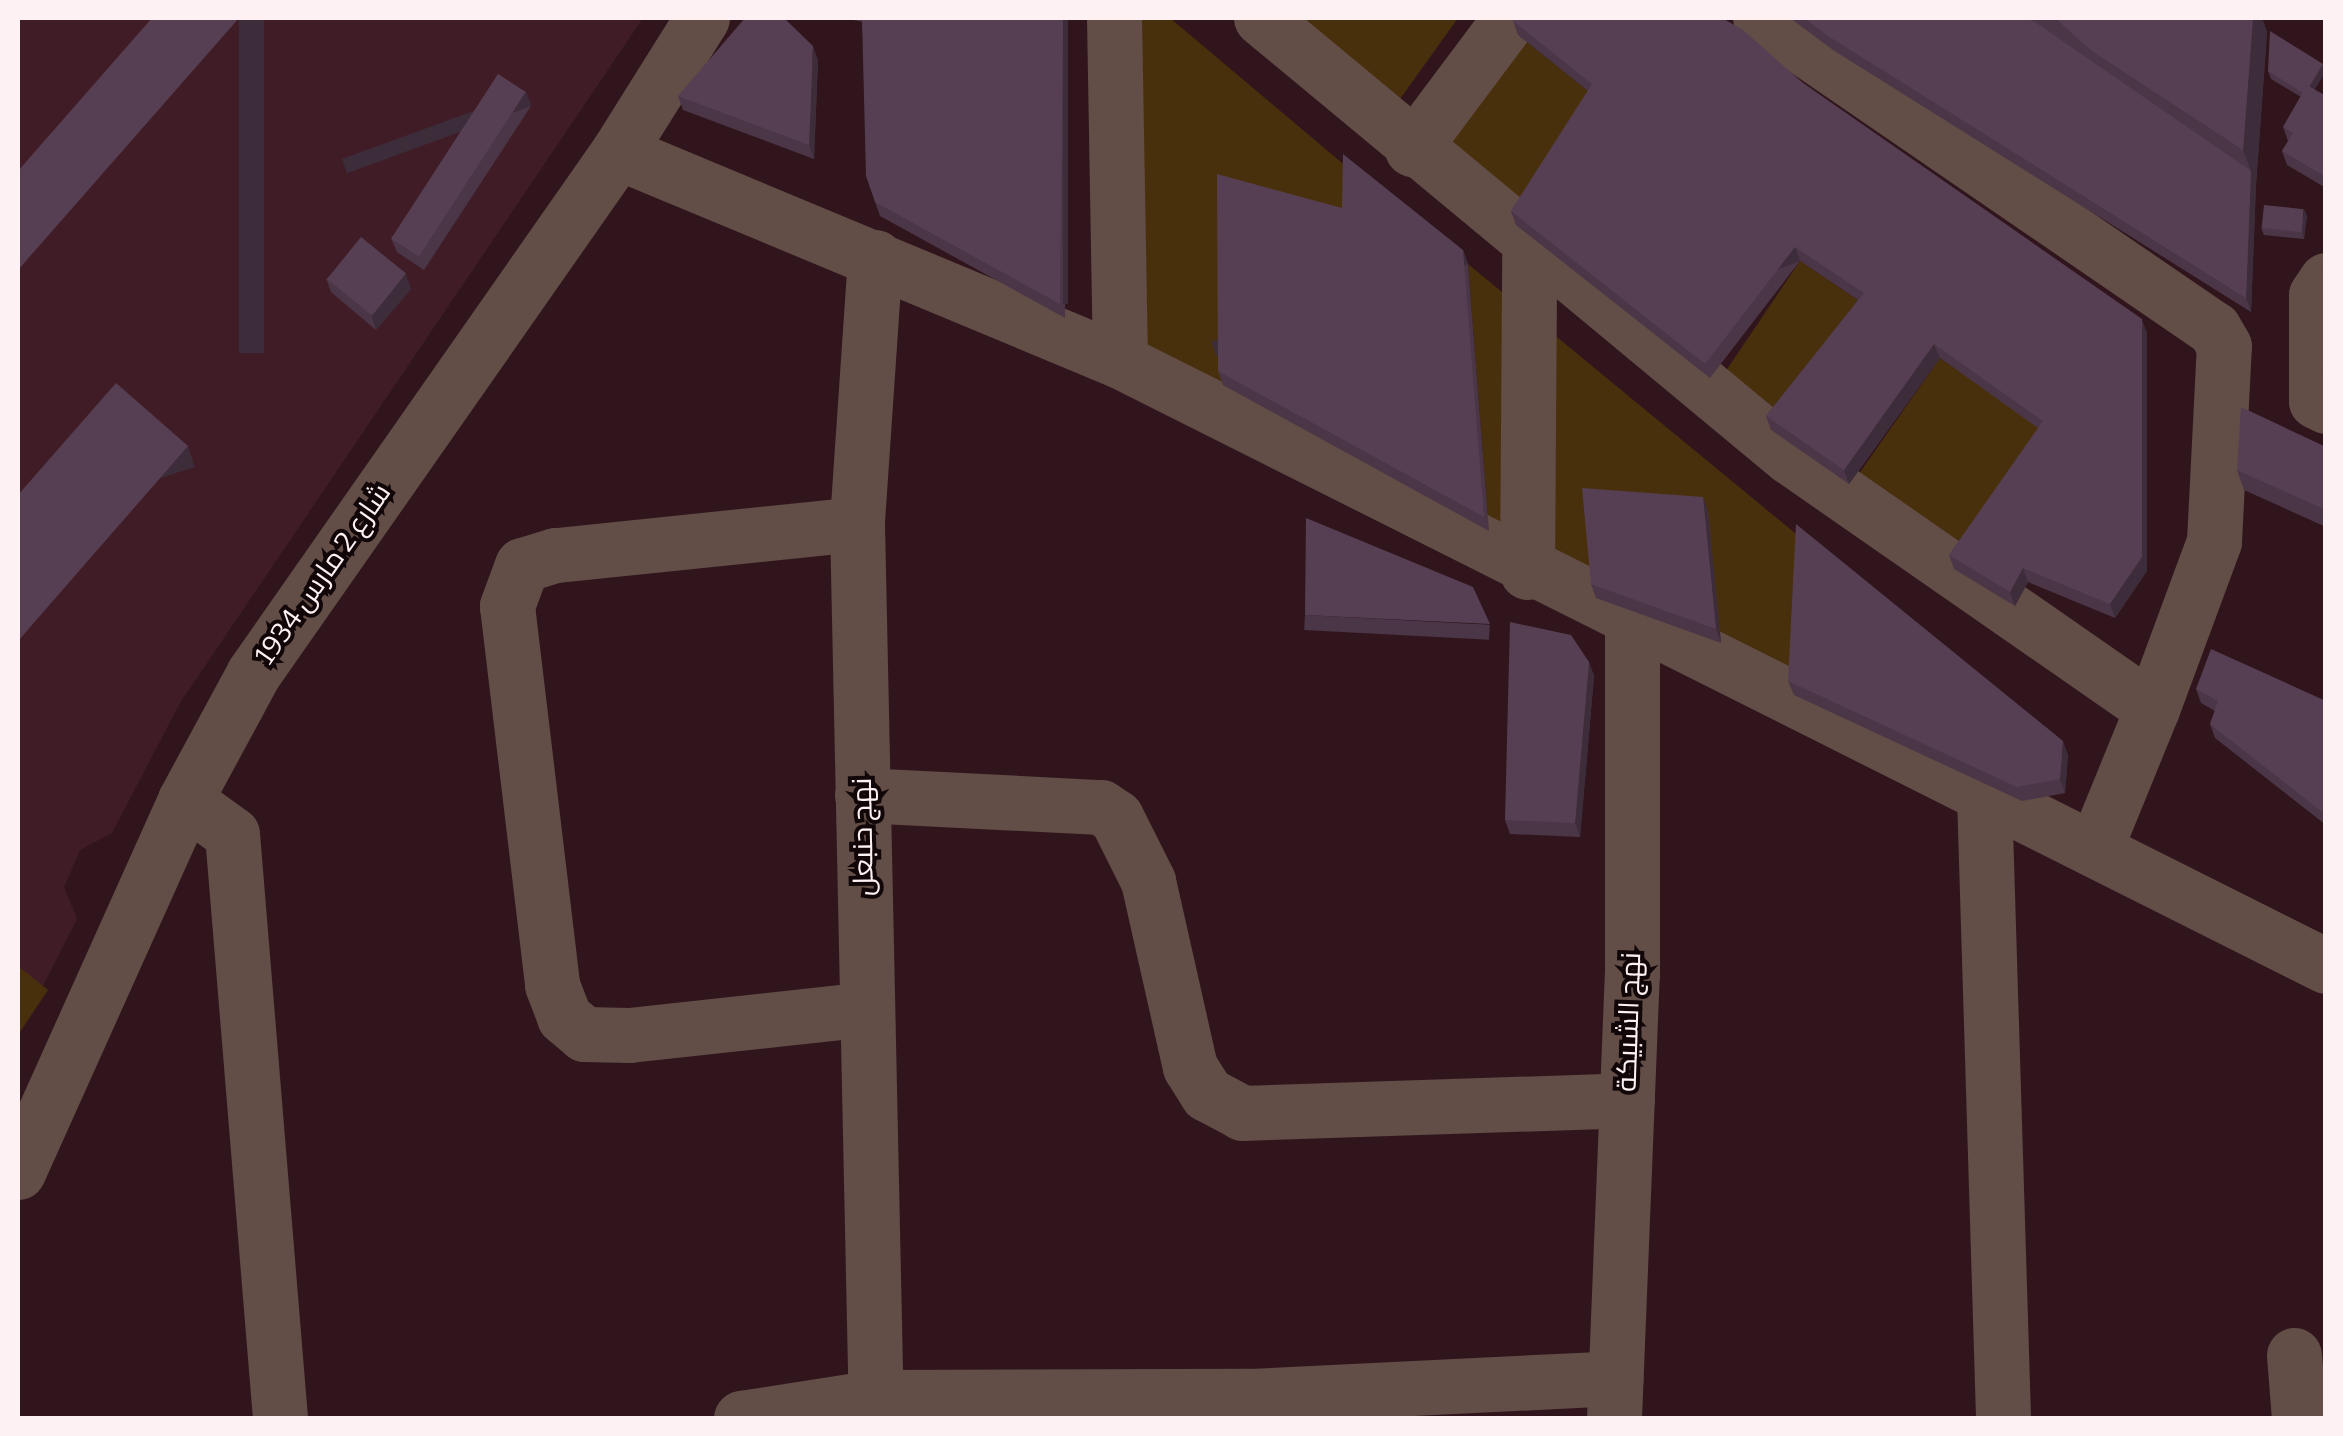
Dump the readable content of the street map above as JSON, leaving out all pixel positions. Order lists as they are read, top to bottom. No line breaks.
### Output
{"streets":{"street":["شارع 2 مارس 1934","نهج حنبعل","نهج الشبيكة"]}}
